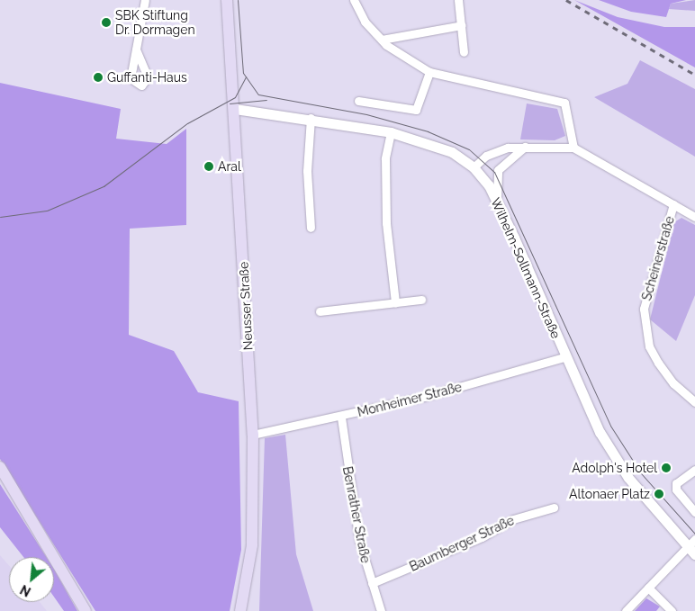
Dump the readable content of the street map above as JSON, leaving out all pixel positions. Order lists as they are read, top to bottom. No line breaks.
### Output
{"streets":{"main road":["Neusser Straße"],"street":["Scheinerstraße","Wilhelm-Sollmann-Straße","Monheimer Straße","Benrather Straße","Baumberger Straße"]},"crossings":[["Wilhelm-Sollmann-Straße","Neusser Straße"],["Wilhelm-Sollmann-Straße","Monheimer Straße"],["Neusser Straße","Monheimer Straße"],["Monheimer Straße","Benrather Straße"],["Benrather Straße","Baumberger Straße"]],"places":["SBK Stiftung Dr. Dormagen","Guffanti-Haus","Aral","Adolph's Hotel","Altonaer Platz"],"north":"bottom left"}
